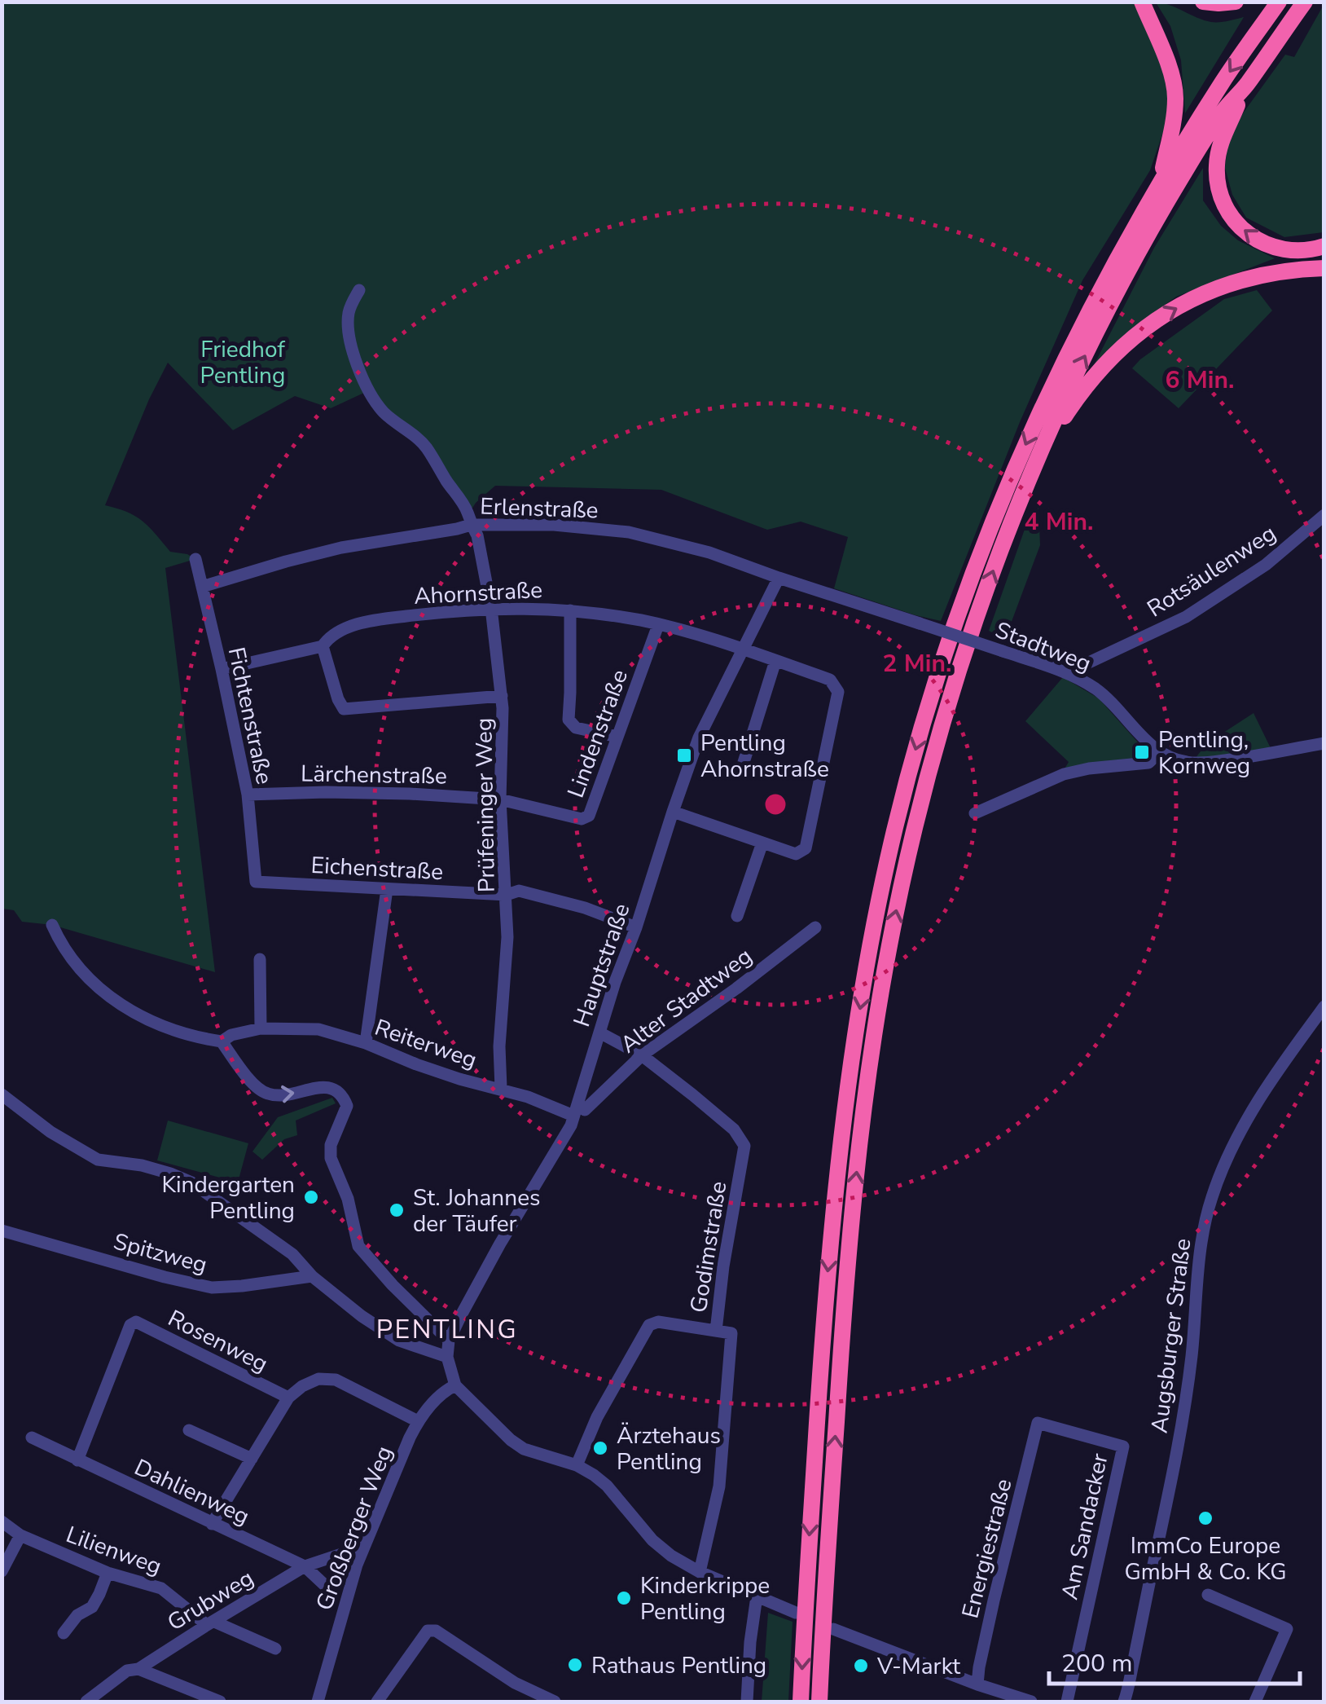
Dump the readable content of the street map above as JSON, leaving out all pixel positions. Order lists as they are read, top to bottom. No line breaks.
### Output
{"streets":{"street":["Erlenstraße","Rotsäulenweg","Ahornstraße","Stadtweg","Fichtenstraße","Lindenstraße","Lärchenstraße","Prüfeninger Weg","Eichenstraße","Hauptstraße","Alter Stadtweg","Reiterweg","Godimstraße","Spitzweg","Augsburger Straße","Rosenweg","Dahlienweg","Am Sandacker","Großberger Weg","Energiestraße","Lilienweg","Grubweg"]},"crossings":[["Erlenstraße","Stadtweg"],["Erlenstraße","Fichtenstraße"],["Erlenstraße","Prüfeninger Weg"],["Erlenstraße","Hauptstraße"],["Rotsäulenweg","Stadtweg"],["Ahornstraße","Fichtenstraße"],["Ahornstraße","Lindenstraße"],["Ahornstraße","Prüfeninger Weg"],["Ahornstraße","Hauptstraße"],["Stadtweg","Hauptstraße"],["Fichtenstraße","Lärchenstraße"],["Fichtenstraße","Eichenstraße"],["Lindenstraße","Lärchenstraße"],["Lindenstraße","Prüfeninger Weg"],["Lärchenstraße","Prüfeninger Weg"],["Prüfeninger Weg","Eichenstraße"],["Prüfeninger Weg","Reiterweg"],["Eichenstraße","Hauptstraße"],["Hauptstraße","Alter Stadtweg"],["Hauptstraße","Reiterweg"],["Hauptstraße","Godimstraße"],["Alter Stadtweg","Reiterweg"],["Alter Stadtweg","Godimstraße"],["Rosenweg","Dahlienweg"],["Dahlienweg","Grubweg"],["Am Sandacker","Energiestraße"],["Großberger Weg","Grubweg"],["Lilienweg","Grubweg"]],"districts":["PENTLING"],"parks":["Friedhof Pentling"],"places":{"transit":["Pentling, Kornweg","Pentling Ahornstraße"],"other":["Kindergarten Pentling","St. Johannes der Täufer","Ärztehaus Pentling","ImmCo Europe GmbH & Co. KG","Kinderkrippe Pentling","Rathaus Pentling","V-Markt"]},"scale_bar":"200 m","rings":["6 Min.","4 Min.","2 Min."]}
